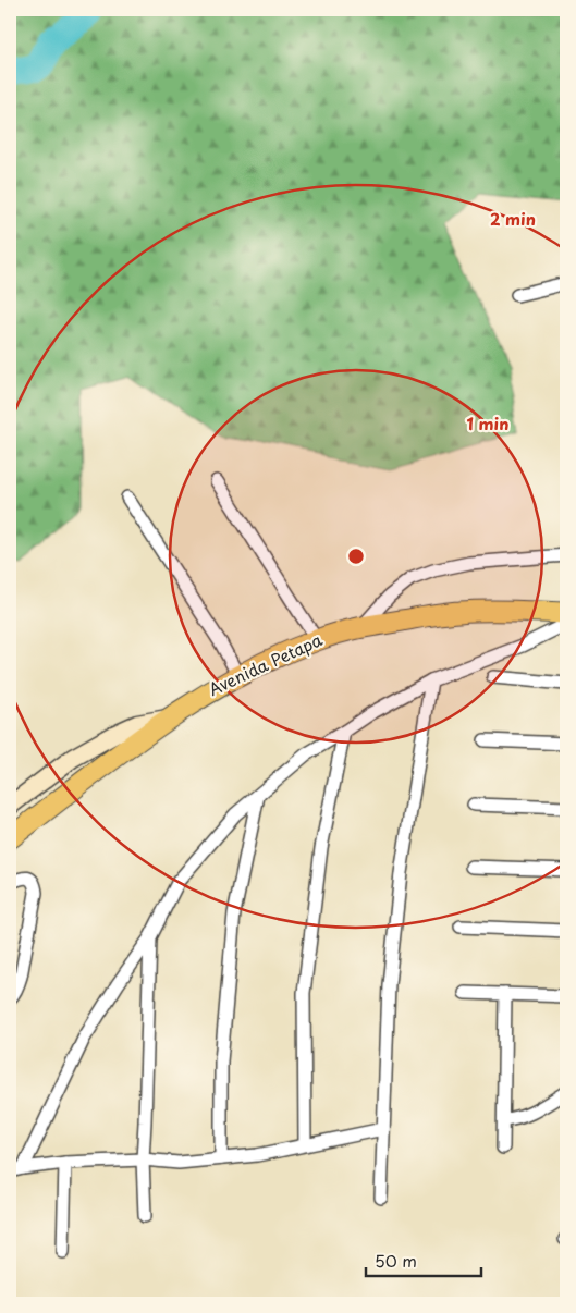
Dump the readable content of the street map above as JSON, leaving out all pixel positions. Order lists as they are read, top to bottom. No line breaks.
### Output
{"streets":{"main road":["Avenida Petapa"]},"scale_bar":"50 m","rings":["2 min","1 min"]}
